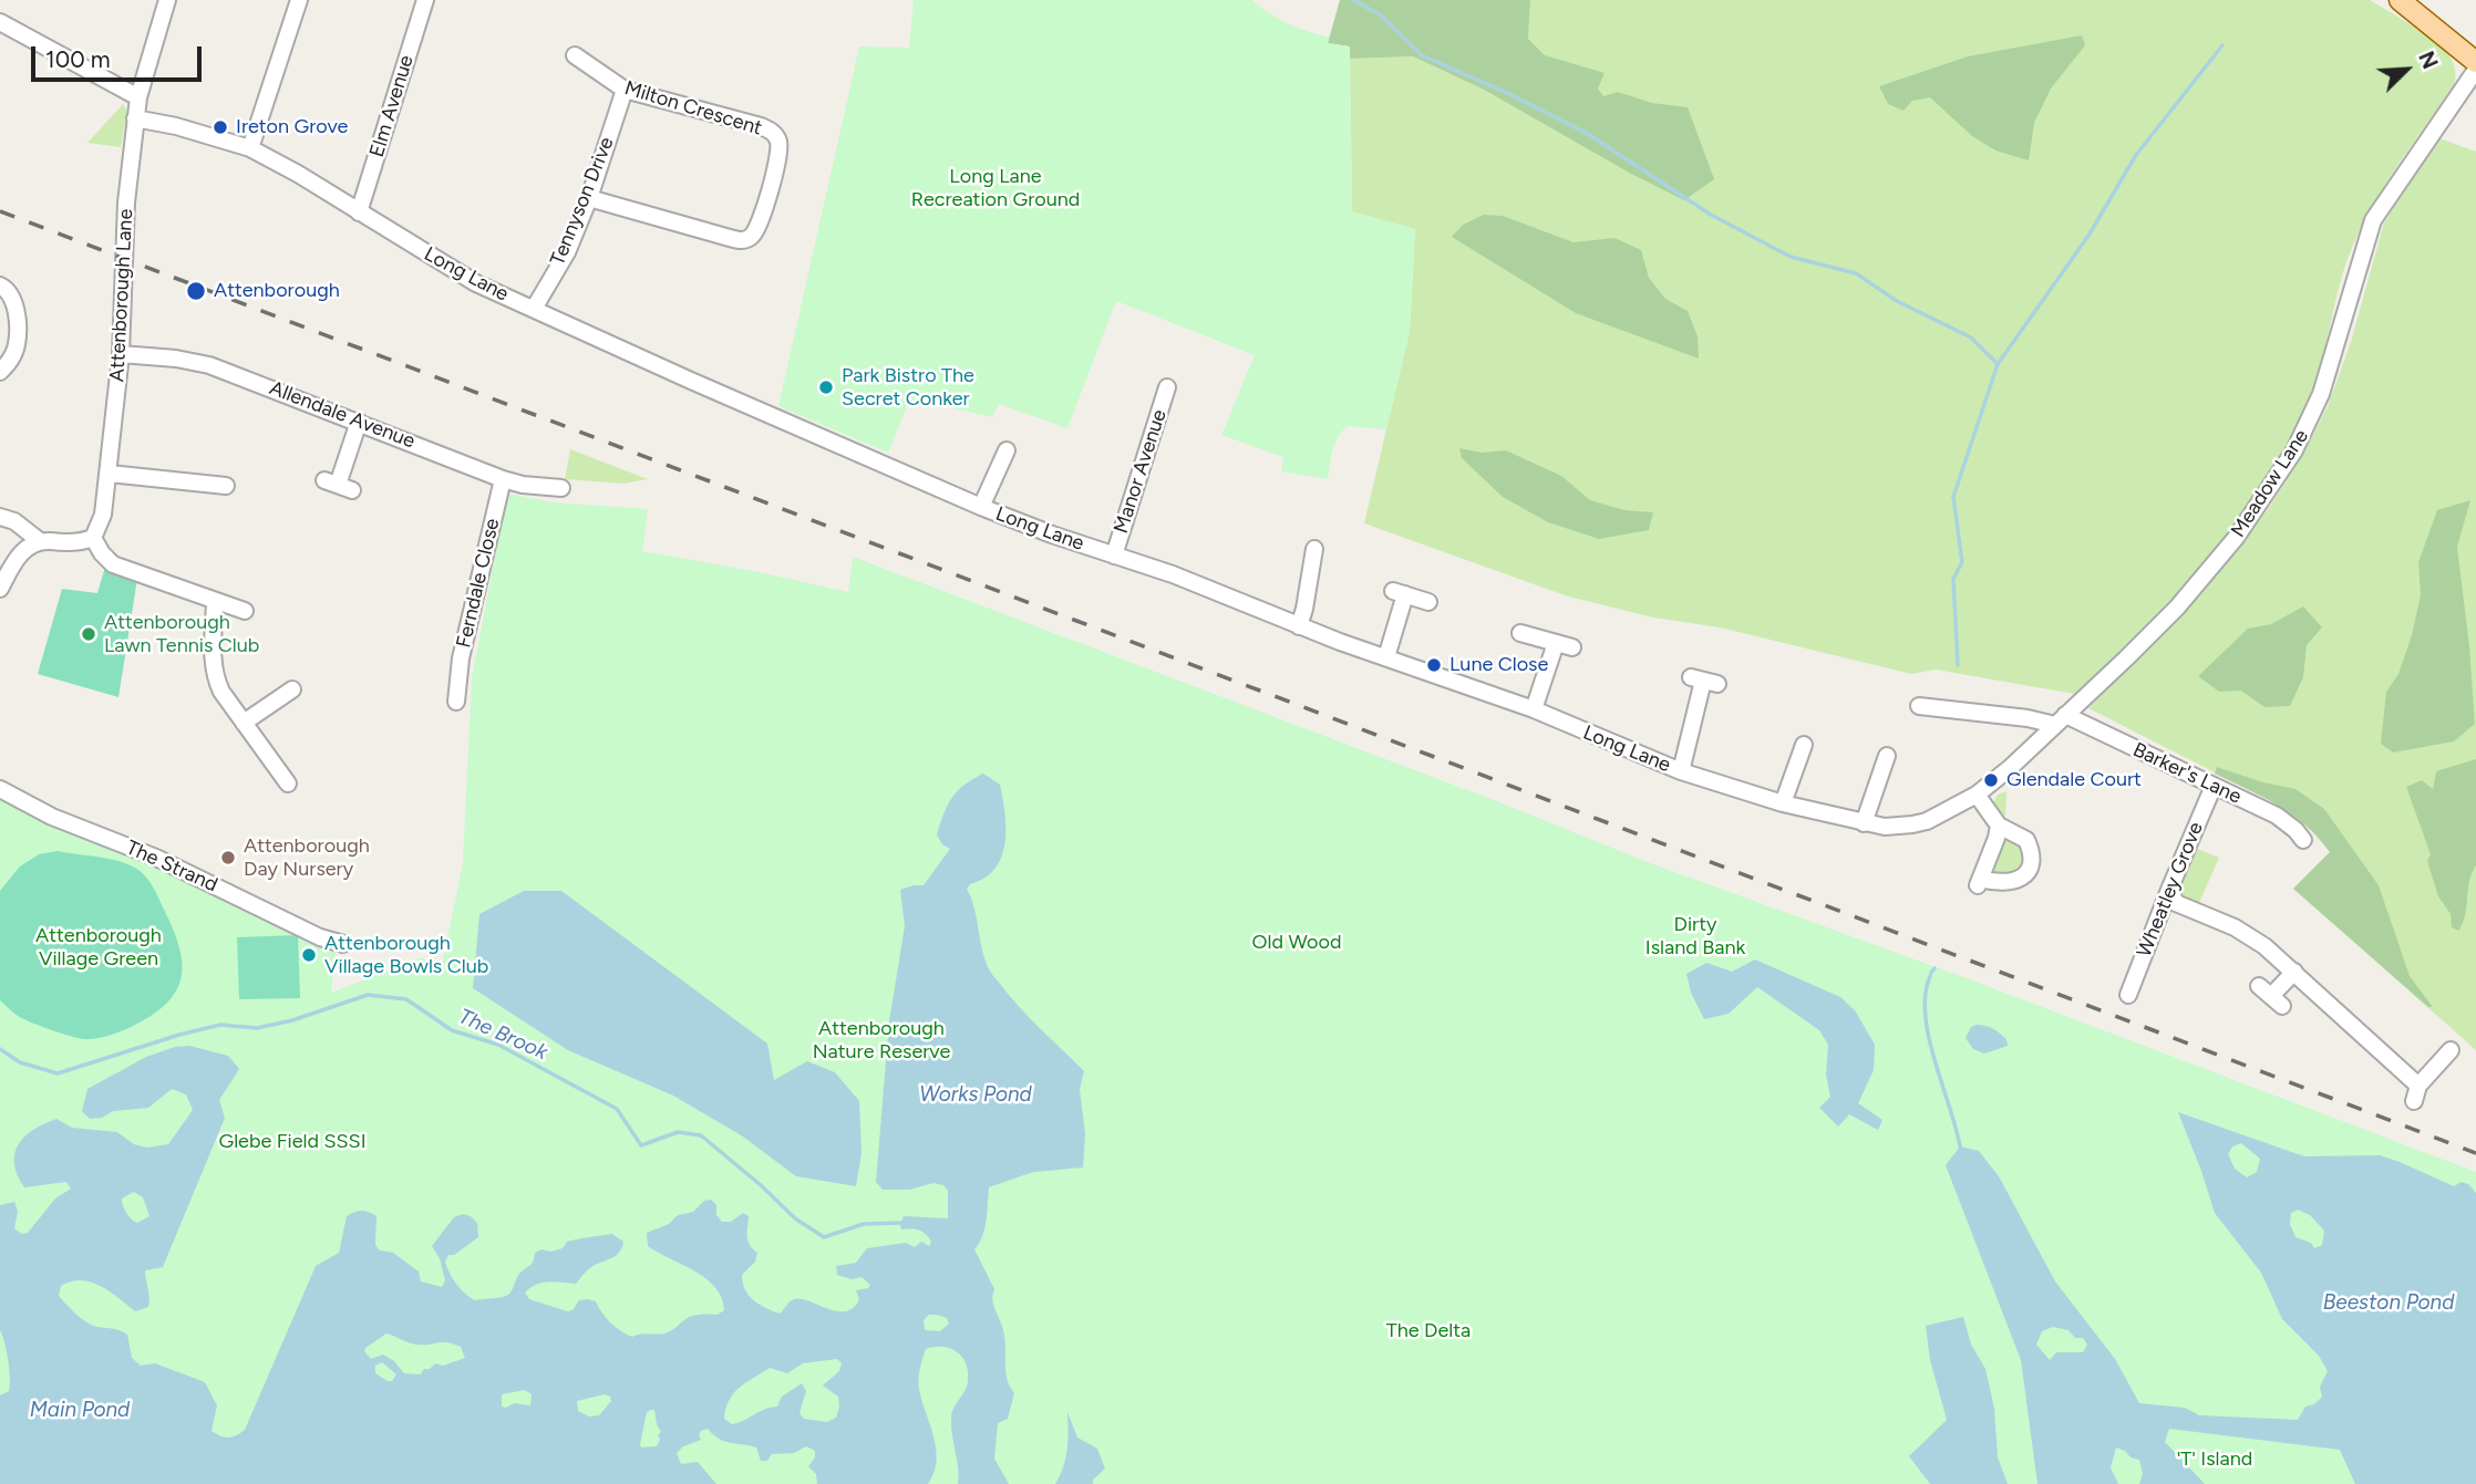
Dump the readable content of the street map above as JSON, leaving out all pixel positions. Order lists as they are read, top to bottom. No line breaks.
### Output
{"streets":{"street":["Elm Avenue","Milton Crescent","Tennyson Drive","Long Lane","Attenborough Lane","Allendale Avenue","Manor Avenue","Meadow Lane","Ferndale Close","Barker's Lane","The Strand","Wheatley Grove"]},"crossings":[["Elm Avenue","Long Lane"],["Milton Crescent","Tennyson Drive"],["Tennyson Drive","Long Lane"],["Long Lane","Attenborough Lane"],["Long Lane","Manor Avenue"],["Long Lane","Meadow Lane"],["Attenborough Lane","Allendale Avenue"],["Allendale Avenue","Ferndale Close"],["Meadow Lane","Barker's Lane"],["Barker's Lane","Wheatley Grove"]],"water":["The Brook","Works Pond","Beeston Pond","Main Pond"],"parks":["Long Lane Recreation Ground","Dirty Island Bank","Attenborough Village Green","Old Wood","Attenborough Nature Reserve","Glebe Field SSSI","The Delta","'T' Island"],"places":["Ireton Grove","Attenborough","Park Bistro The Secret Conker","Attenborough Lawn Tennis Club","Lune Close","Glendale Court","Attenborough Day Nursery","Attenborough Village Bowls Club"],"scale_bar":"100 m","north":"top right"}
